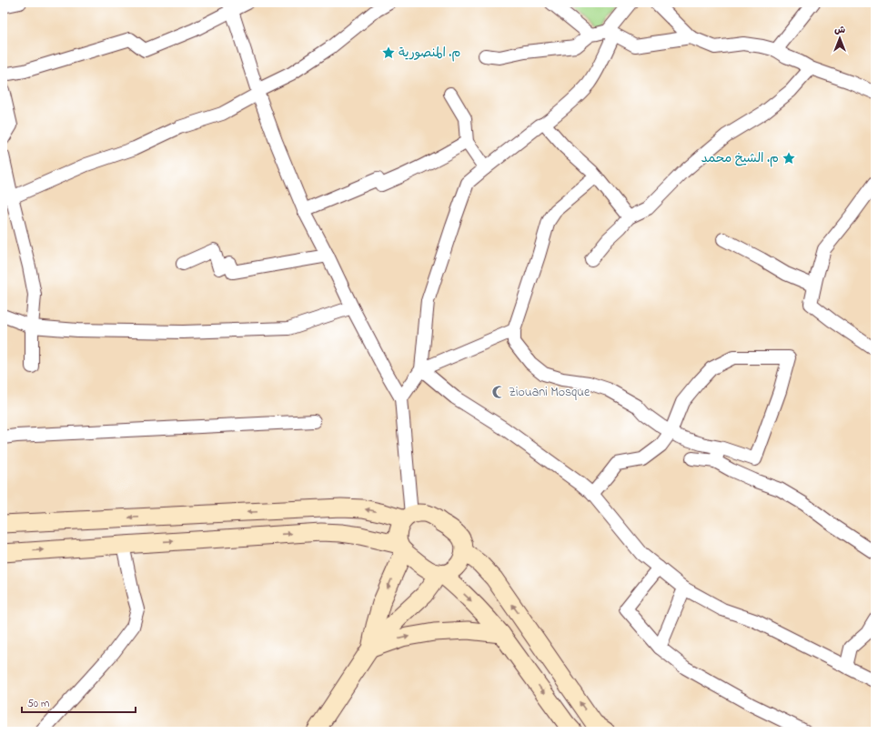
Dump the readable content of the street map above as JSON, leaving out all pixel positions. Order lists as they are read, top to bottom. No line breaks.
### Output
{"places":{"place":["م. المنصورية","م. الشيخ محمد"],"mosque":["Ziouani Mosque"]},"scale_bar":"50 m","north":"top"}
